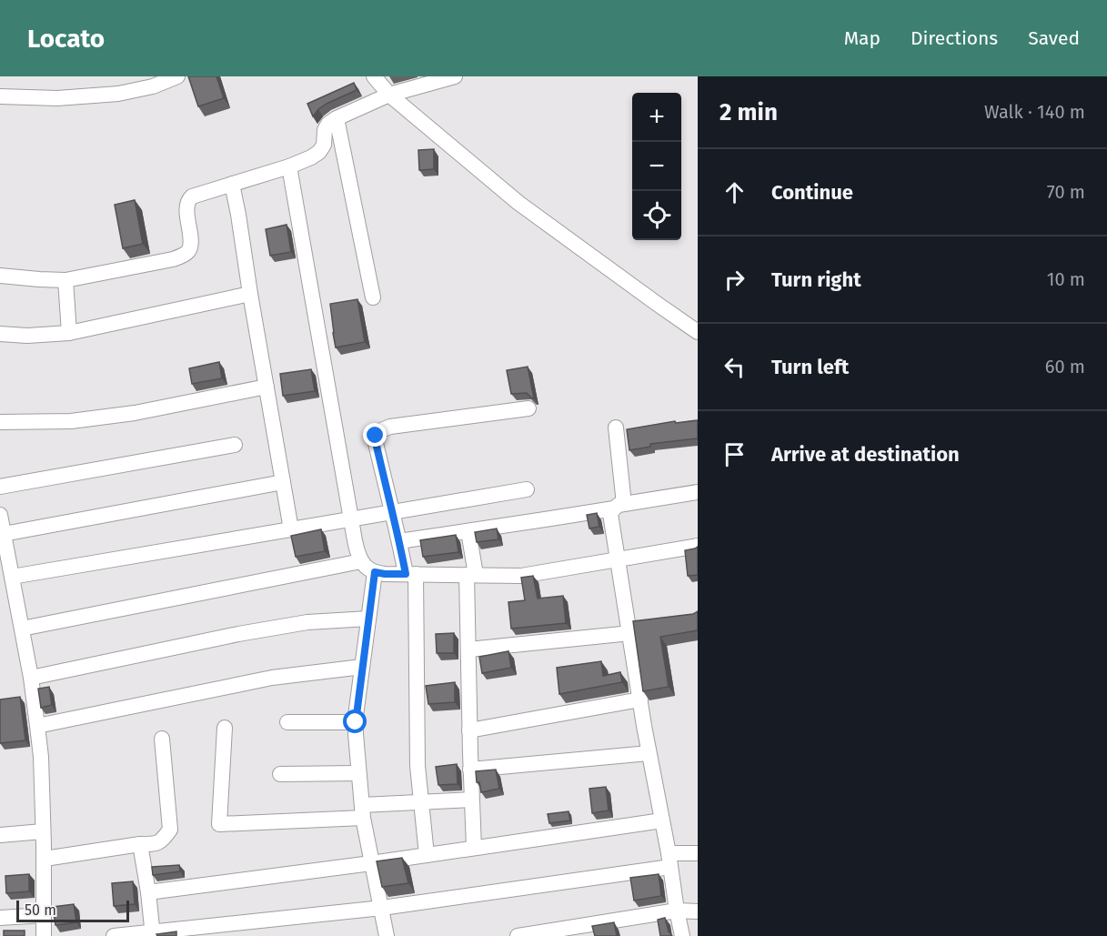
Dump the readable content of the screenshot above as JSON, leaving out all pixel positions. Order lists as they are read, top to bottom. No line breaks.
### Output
{"scale_bar":"50 m","page":{"header":"Locato","nav":["Map","Directions","Saved"],"heading":["2 min","Walk · 140 m"],"map_buttons":["+","−"],"list":[["Continue","70 m"],["Turn right","10 m"],["Turn left","60 m"],"Arrive at destination"],"scale":"50 m"}}
